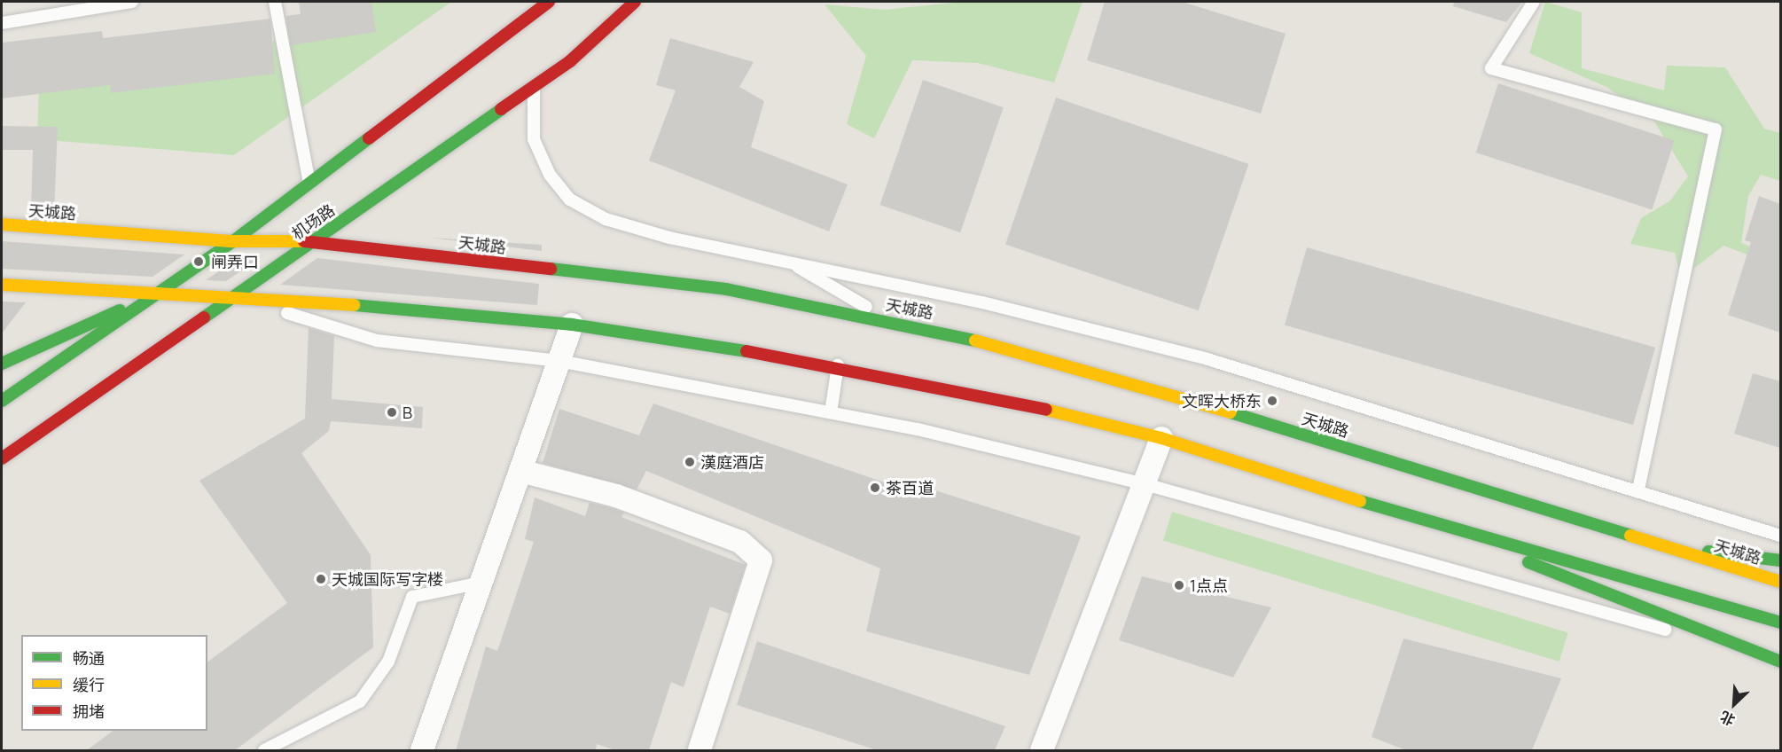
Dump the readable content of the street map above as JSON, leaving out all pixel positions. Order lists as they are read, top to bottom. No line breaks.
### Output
{"streets":{"main road":["天城路","机场路"]},"crossings":[["天城路","机场路"]],"places":["闸弄口","文晖大桥东","B","漢庭酒店","茶百道","天城国际写字楼","1点点"],"legend":["畅通","缓行","拥堵"],"north":"bottom left"}
